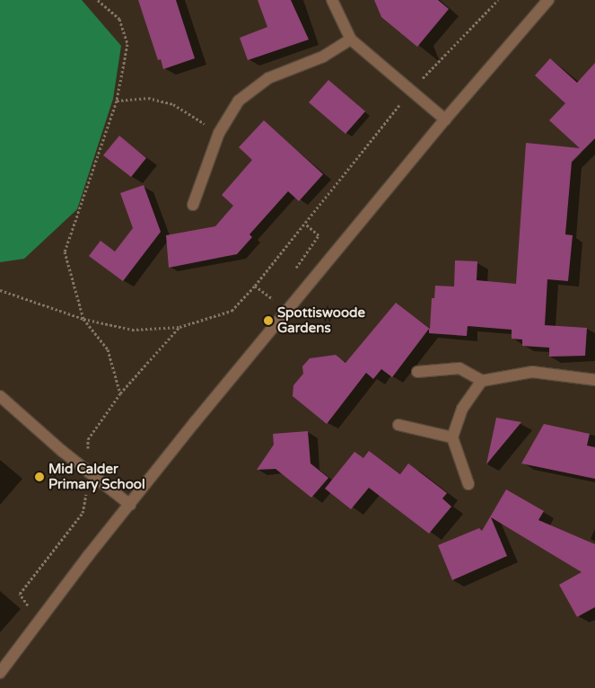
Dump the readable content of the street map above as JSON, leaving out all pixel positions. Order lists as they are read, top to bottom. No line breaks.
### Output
{"places":["Spottiswoode Gardens","Mid Calder Primary School"]}
